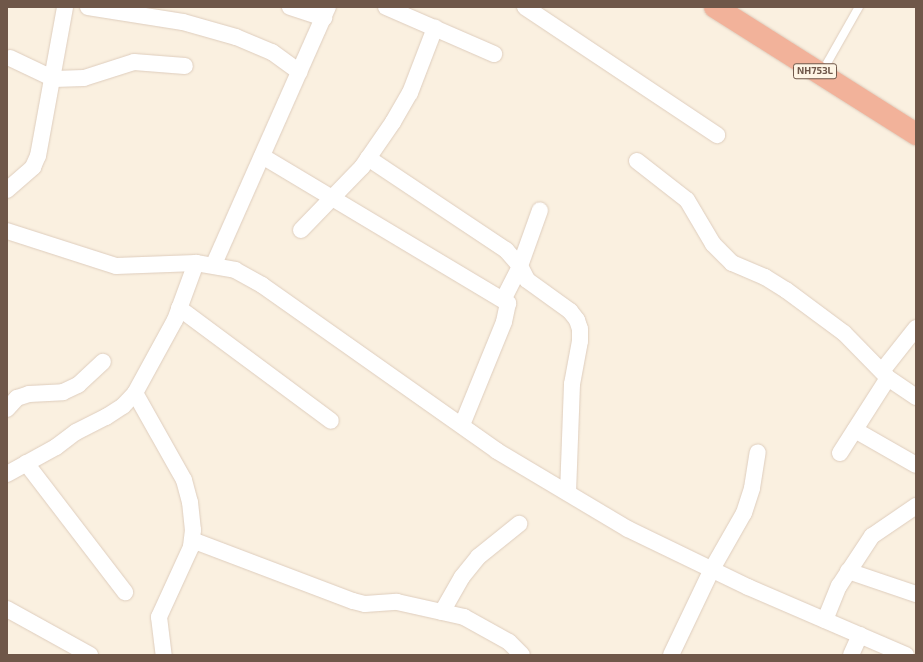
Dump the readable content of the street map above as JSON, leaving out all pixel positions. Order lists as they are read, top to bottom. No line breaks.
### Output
{"streets":{"highway":["NH753L"]}}
